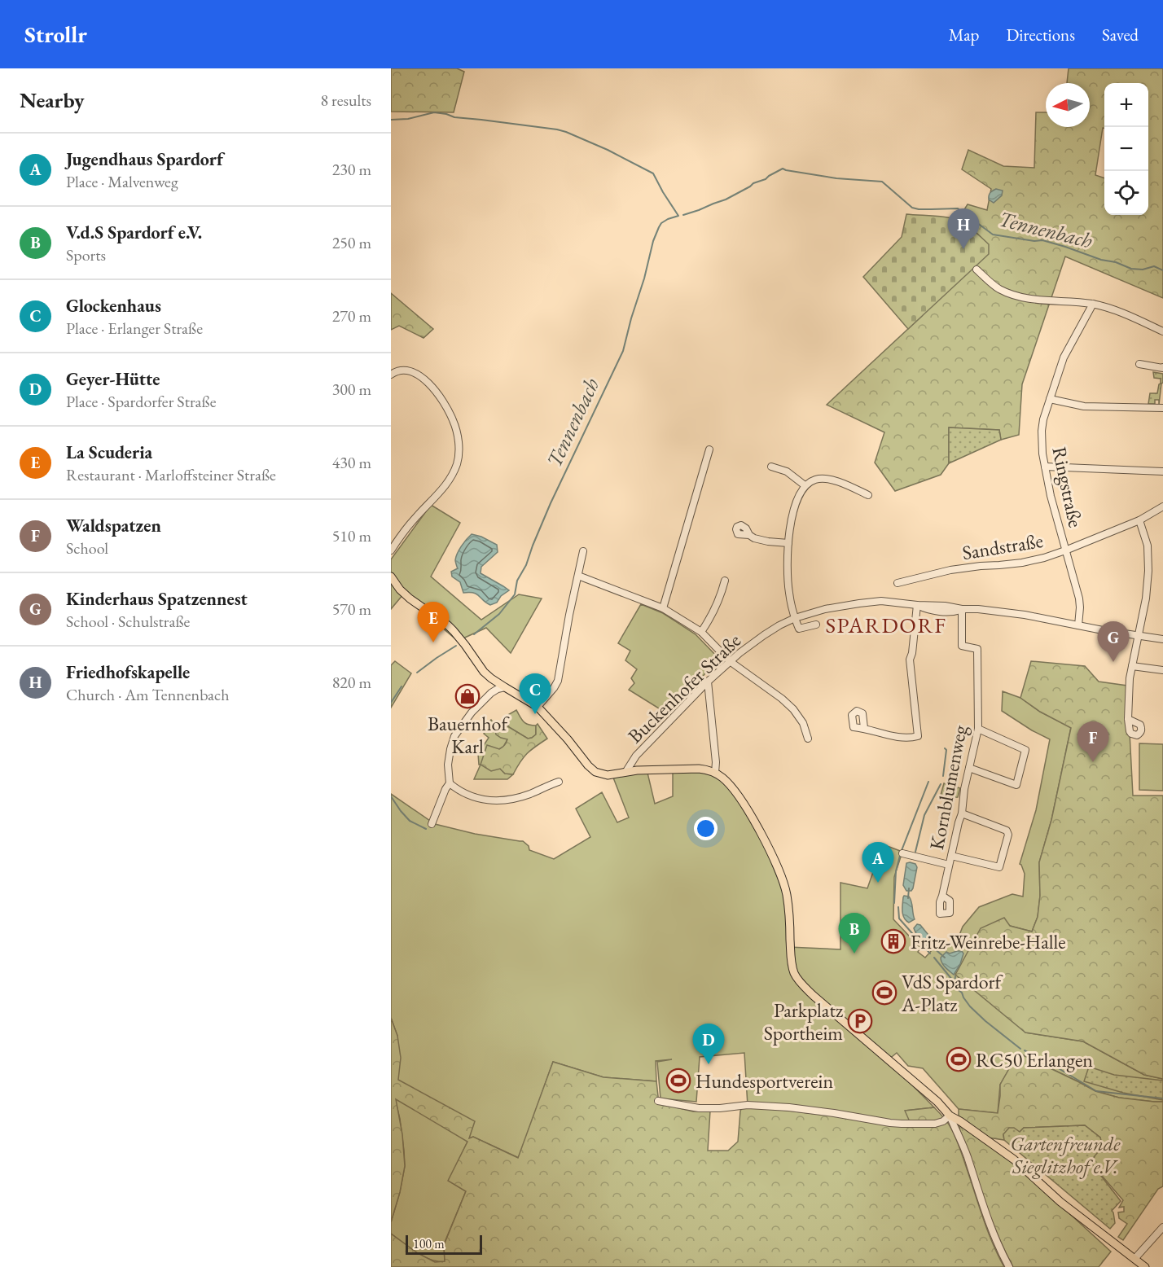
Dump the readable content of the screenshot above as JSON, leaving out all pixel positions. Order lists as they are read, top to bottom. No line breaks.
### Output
{"streets":{"street":["Ringstraße","Sandstraße","Buckenhofer Straße","Kornblumenweg"]},"crossings":[["Ringstraße","Sandstraße"],["Ringstraße","Buckenhofer Straße"],["Buckenhofer Straße","Kornblumenweg"]],"districts":["SPARDORF"],"water":["Tennenbach"],"parks":["Gartenfreunde Sieglitzhof e.V."],"places":{"shop":["Bauernhof Karl"],"building":["Fritz-Weinrebe-Halle"],"sports":["VdS Spardorf A-Platz","RC50 Erlangen","Hundesportverein"],"parking":["Parkplatz Sportheim"]},"scale_bar":"100 m","north":"left","page":{"header":"Strollr","nav":["Map","Directions","Saved"],"heading":["Nearby","8 results"],"map_buttons":["+","−"],"list":[{"mark":"A","name":"Jugendhaus Spardorf","note":"Place · Malvenweg","value":"230 m"},{"mark":"B","name":"V.d.S Spardorf e.V.","note":"Sports","value":"250 m"},{"mark":"C","name":"Glockenhaus","note":"Place · Erlanger Straße","value":"270 m"},{"mark":"D","name":"Geyer-Hütte","note":"Place · Spardorfer Straße","value":"300 m"},{"mark":"E","name":"La Scuderia","note":"Restaurant · Marloffsteiner Straße","value":"430 m"},{"mark":"F","name":"Waldspatzen","note":"School","value":"510 m"},{"mark":"G","name":"Kinderhaus Spatzennest","note":"School · Schulstraße","value":"570 m"},{"mark":"H","name":"Friedhofskapelle","note":"Church · Am Tennenbach","value":"820 m"}],"pins":["H","E","G","C","F","A","B","D"],"scale":"100 m"}}
